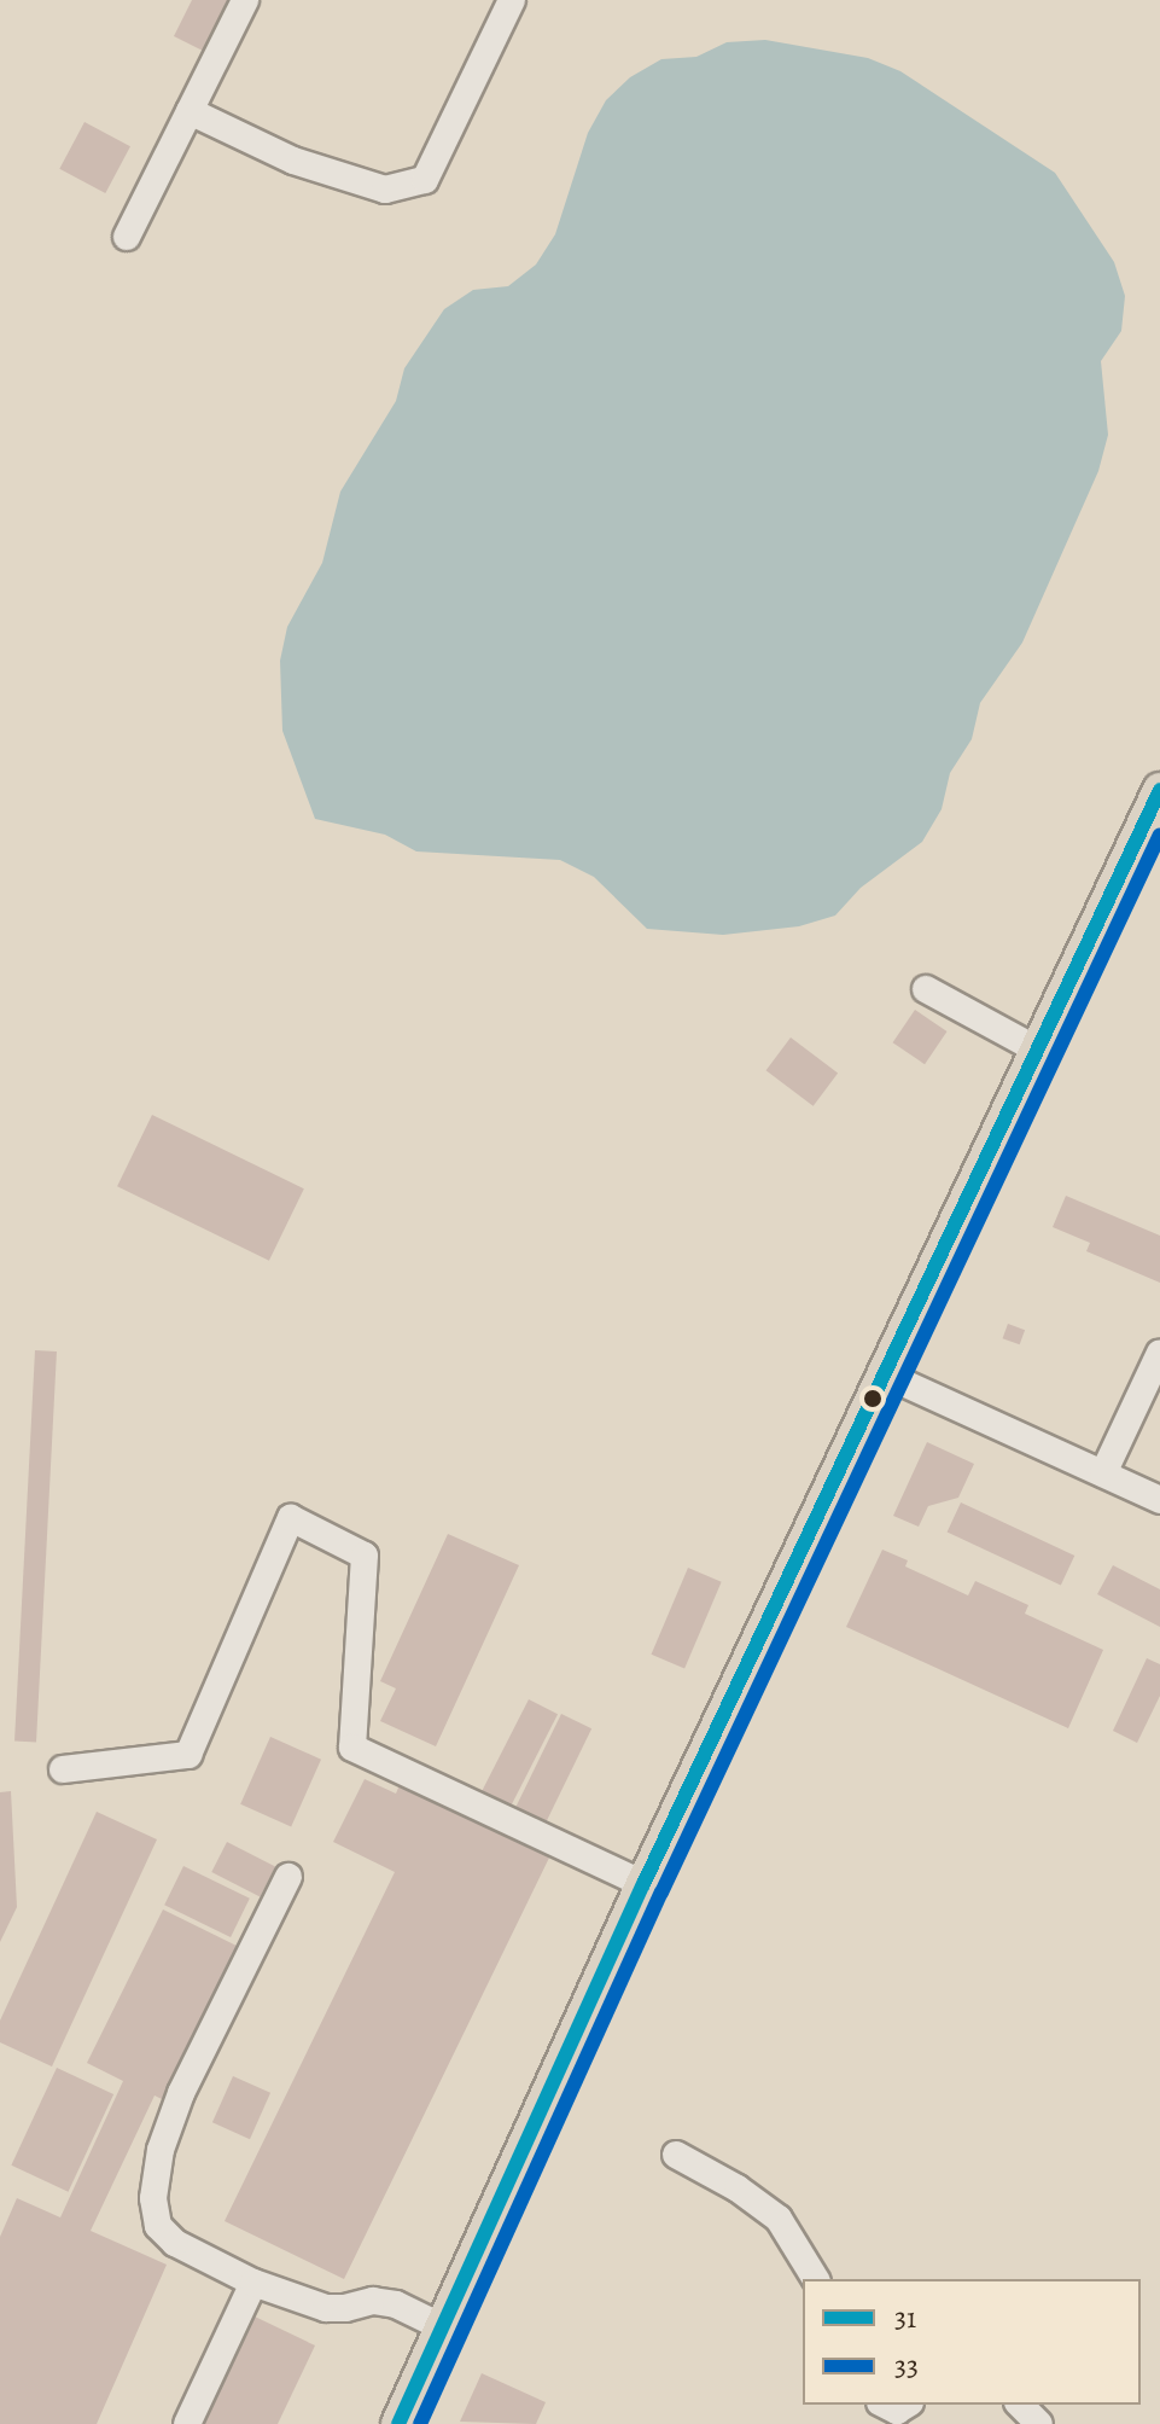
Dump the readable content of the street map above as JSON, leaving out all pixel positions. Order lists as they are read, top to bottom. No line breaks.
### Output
{"lines":["transit line 31","transit line 33"],"legend":["31","33"]}
